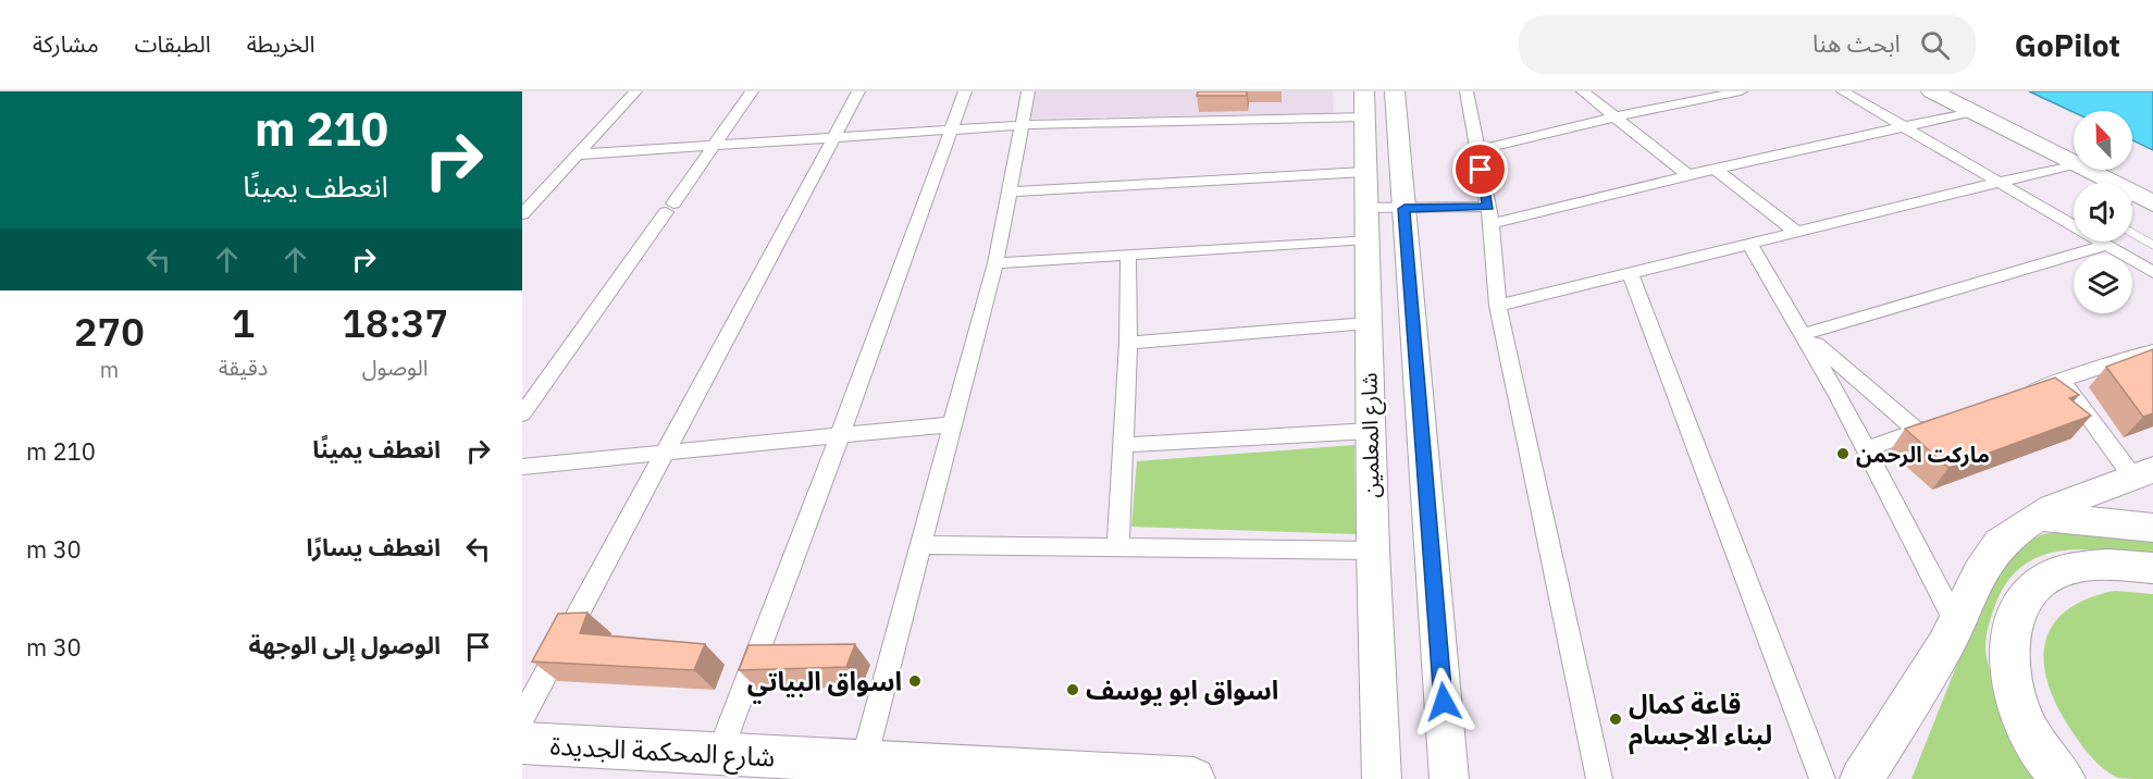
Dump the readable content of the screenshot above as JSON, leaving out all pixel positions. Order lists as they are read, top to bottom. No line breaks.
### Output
{"streets":{"main road":["شارع المحكمة الجديدة"],"street":["شارع المعلمين"]},"places":["ماركت الرحمن","اسواق البياتي","اسواق ابو يوسف","قاعة كمال لبناء الاجسام"],"north":"top left","page":{"header":"GoPilot","search":"ابحث هنا","nav":["الخريطة","الطبقات","مشاركة"],"turn":["210 m","انعطف يمينًا"],"eta":["18:37","الوصول","1","دقيقة","270","m"],"list":[{"name":"انعطف يمينًا","value":"210 m"},{"name":"انعطف يسارًا","value":"30 m"},{"name":"الوصول إلى الوجهة","value":"30 m"}]}}
